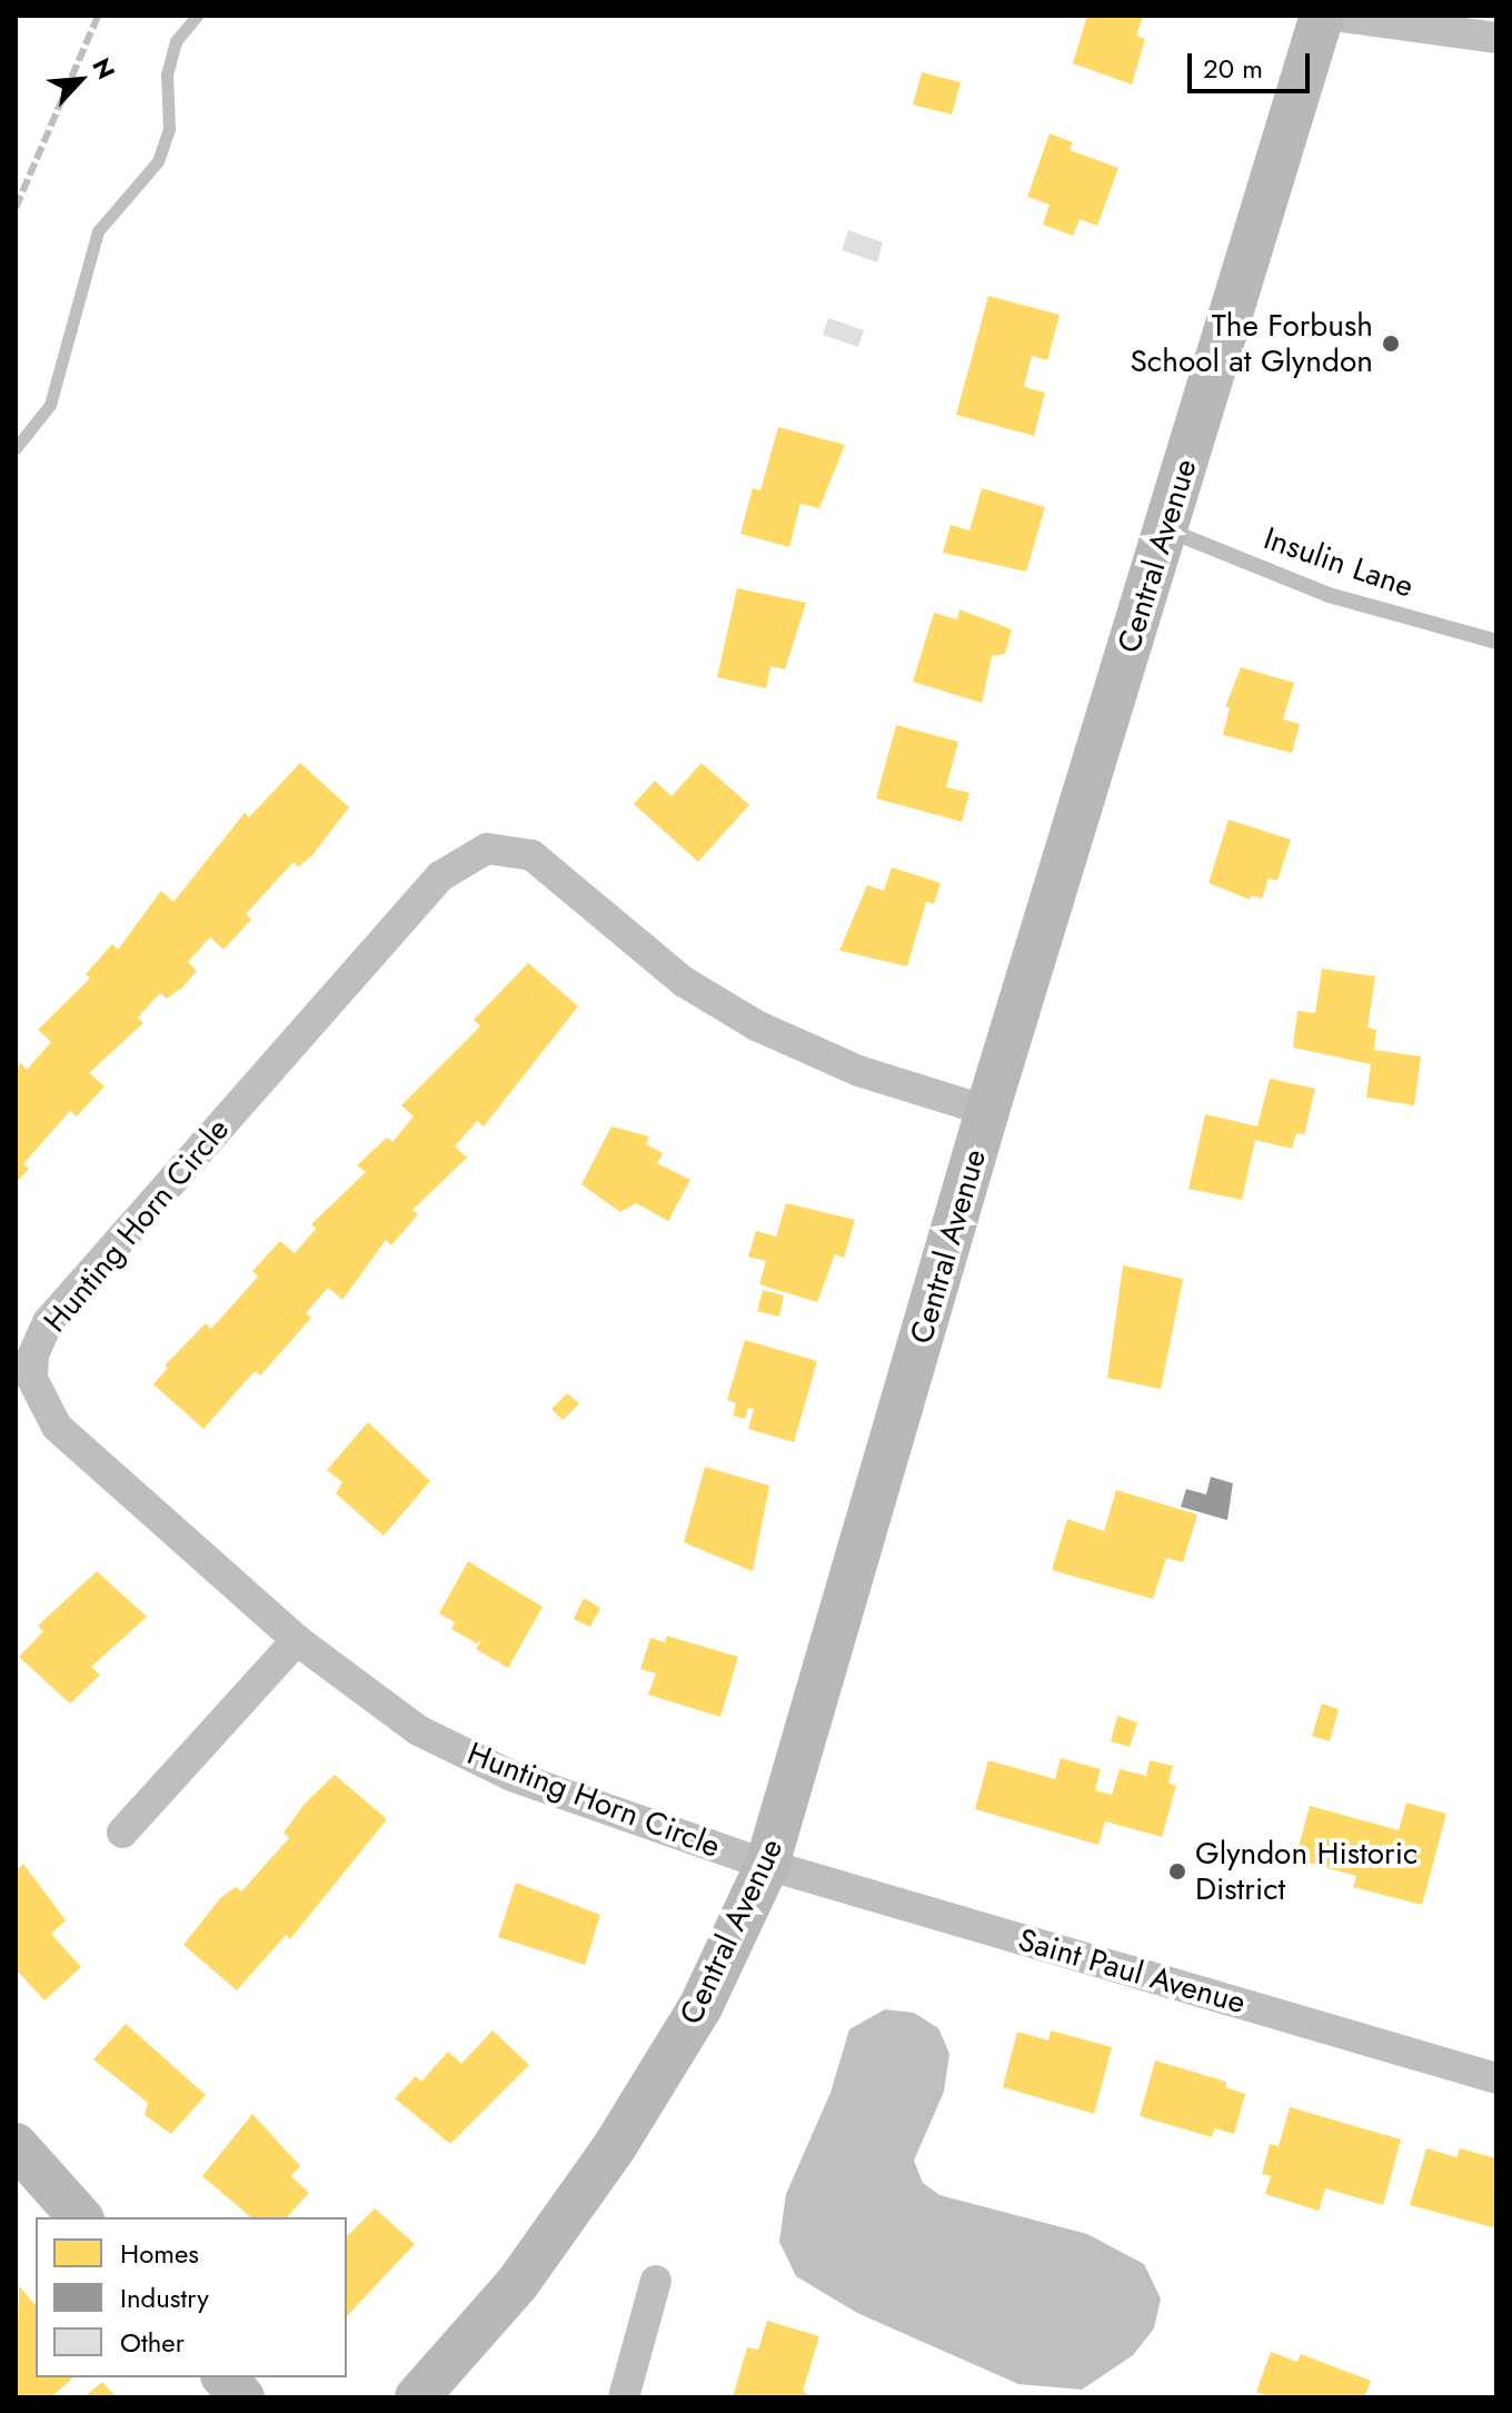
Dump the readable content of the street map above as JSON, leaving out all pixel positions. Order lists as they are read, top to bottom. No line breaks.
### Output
{"streets":{"main road":["Central Avenue"],"street":["Hunting Horn Circle","Saint Paul Avenue"],"lane":["Insulin Lane"]},"crossings":[["Central Avenue","Insulin Lane"],["Central Avenue","Hunting Horn Circle"],["Central Avenue","Saint Paul Avenue"],["Hunting Horn Circle","Saint Paul Avenue"]],"places":["The Forbush School at Glyndon","Glyndon Historic District"],"legend":["Homes","Industry","Other"],"scale_bar":"20 m","north":"top right"}
